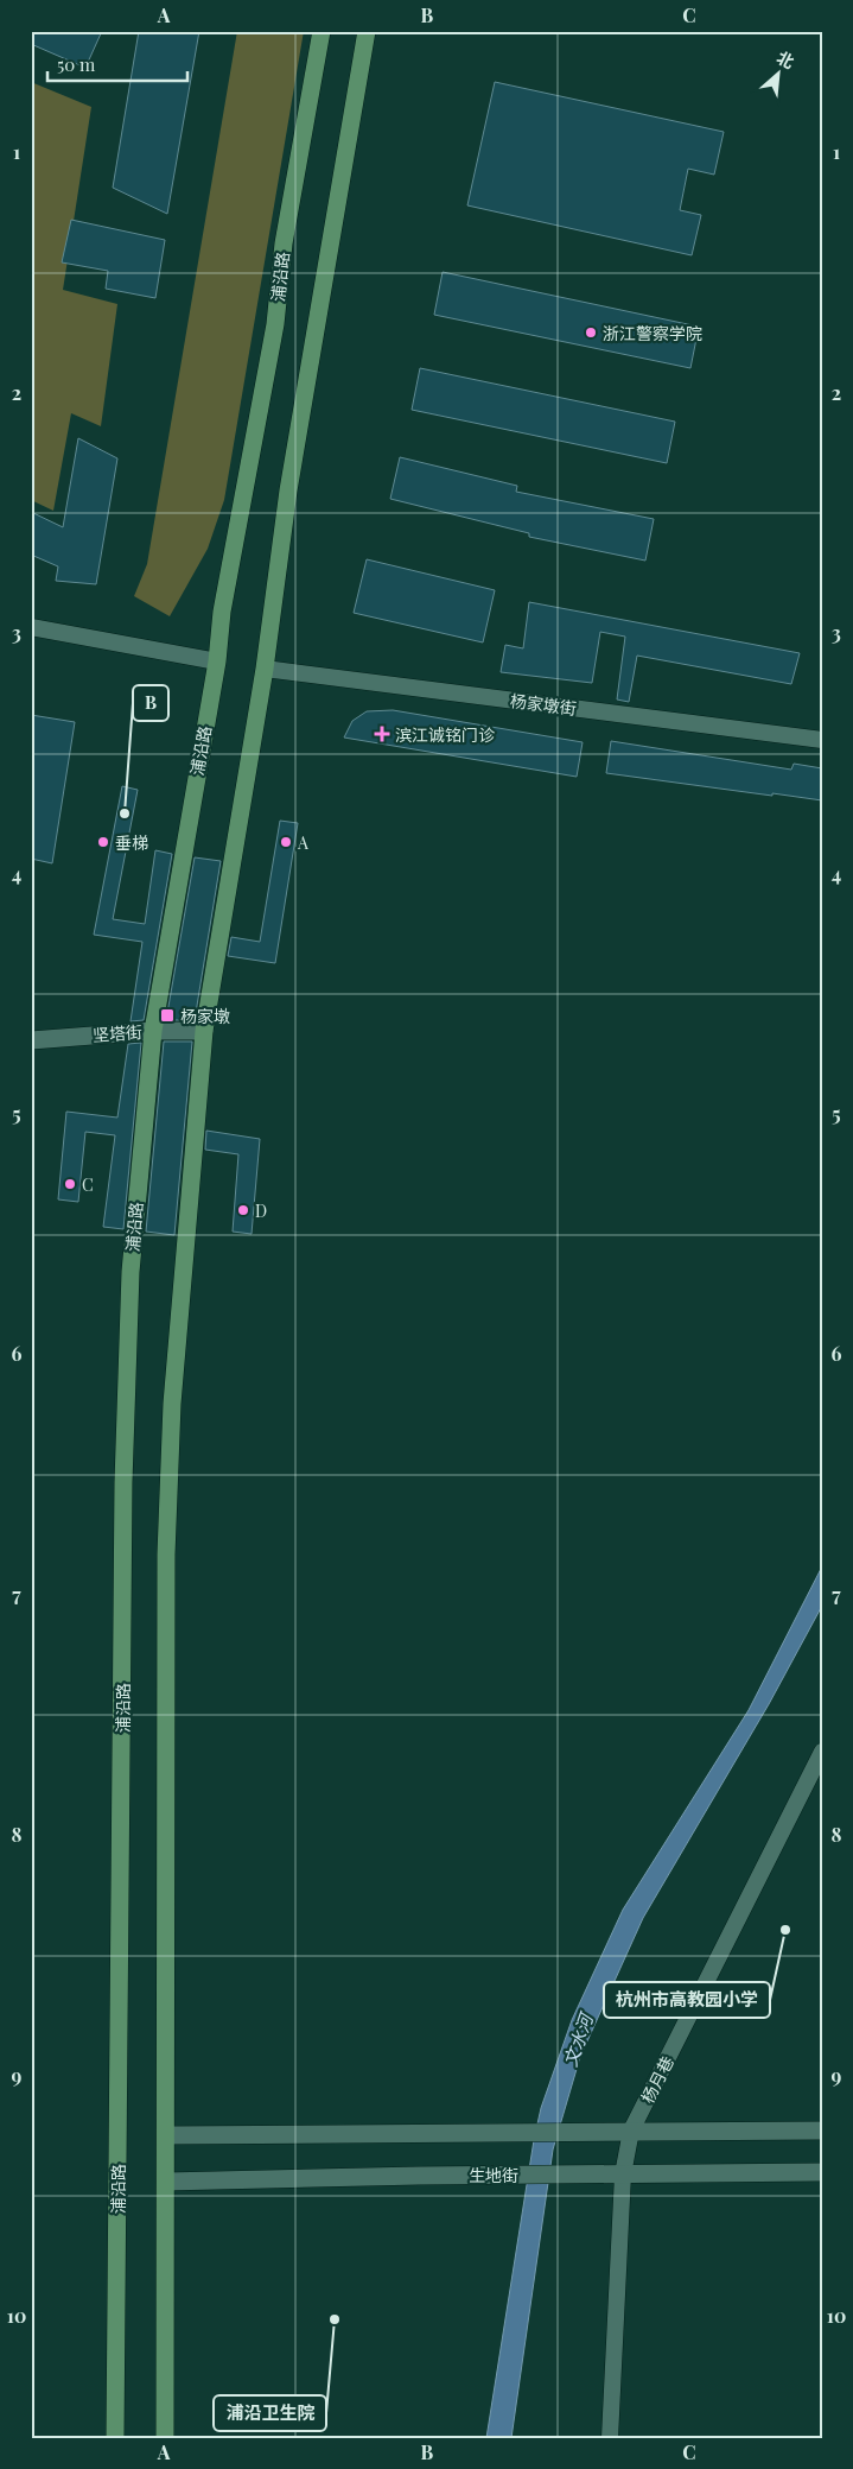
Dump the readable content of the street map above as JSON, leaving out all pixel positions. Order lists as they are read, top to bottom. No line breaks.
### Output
{"streets":{"main road":["浦沿路"],"street":["杨家墩街","坚塔街","杨月巷","生地街"]},"crossings":[["浦沿路","坚塔街"],["杨月巷","生地街"]],"water":["文水河"],"places":{"other":["浙江警察学院","B","垂梯","A","C","D","杭州市高教园小学","浦沿卫生院"],"health":["滨江诚铭门诊"],"transit":["杨家墩"]},"scale_bar":"50 m","north":"top right","grid":{"columns":["A","B","C"],"rows":["1","2","3","4","5","6","7","8","9","10"]}}
